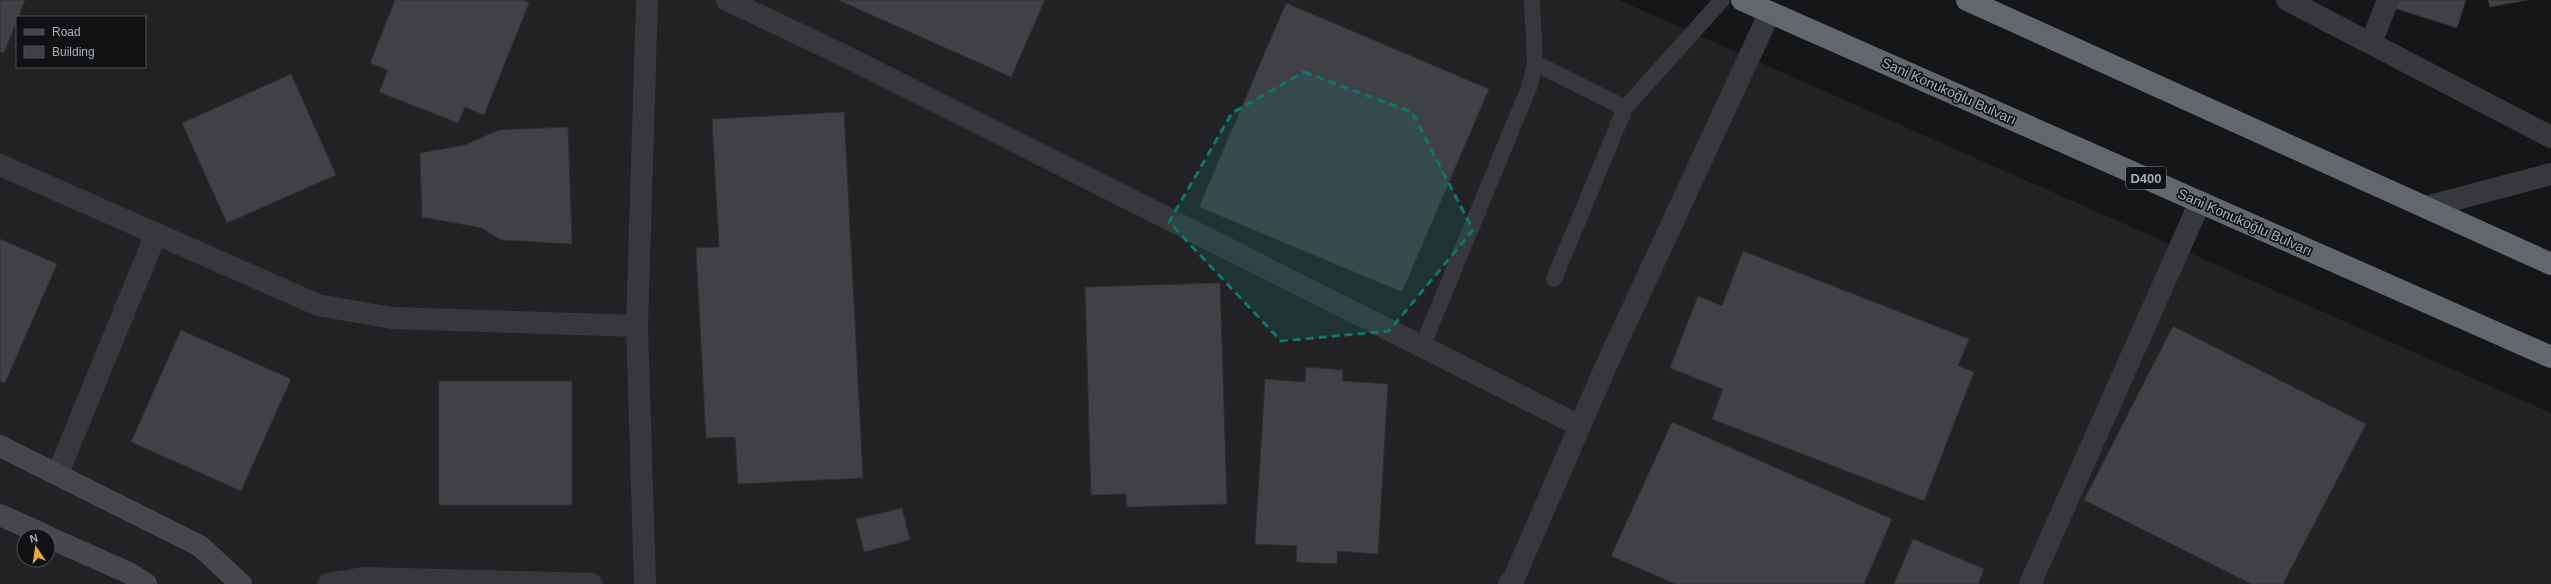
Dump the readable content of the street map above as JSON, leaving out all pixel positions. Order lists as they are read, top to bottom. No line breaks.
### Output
{"streets":{"highway":["Sani Konukoğlu Bulvarı","D400"]},"legend":["Road","Building"],"north":"top"}
